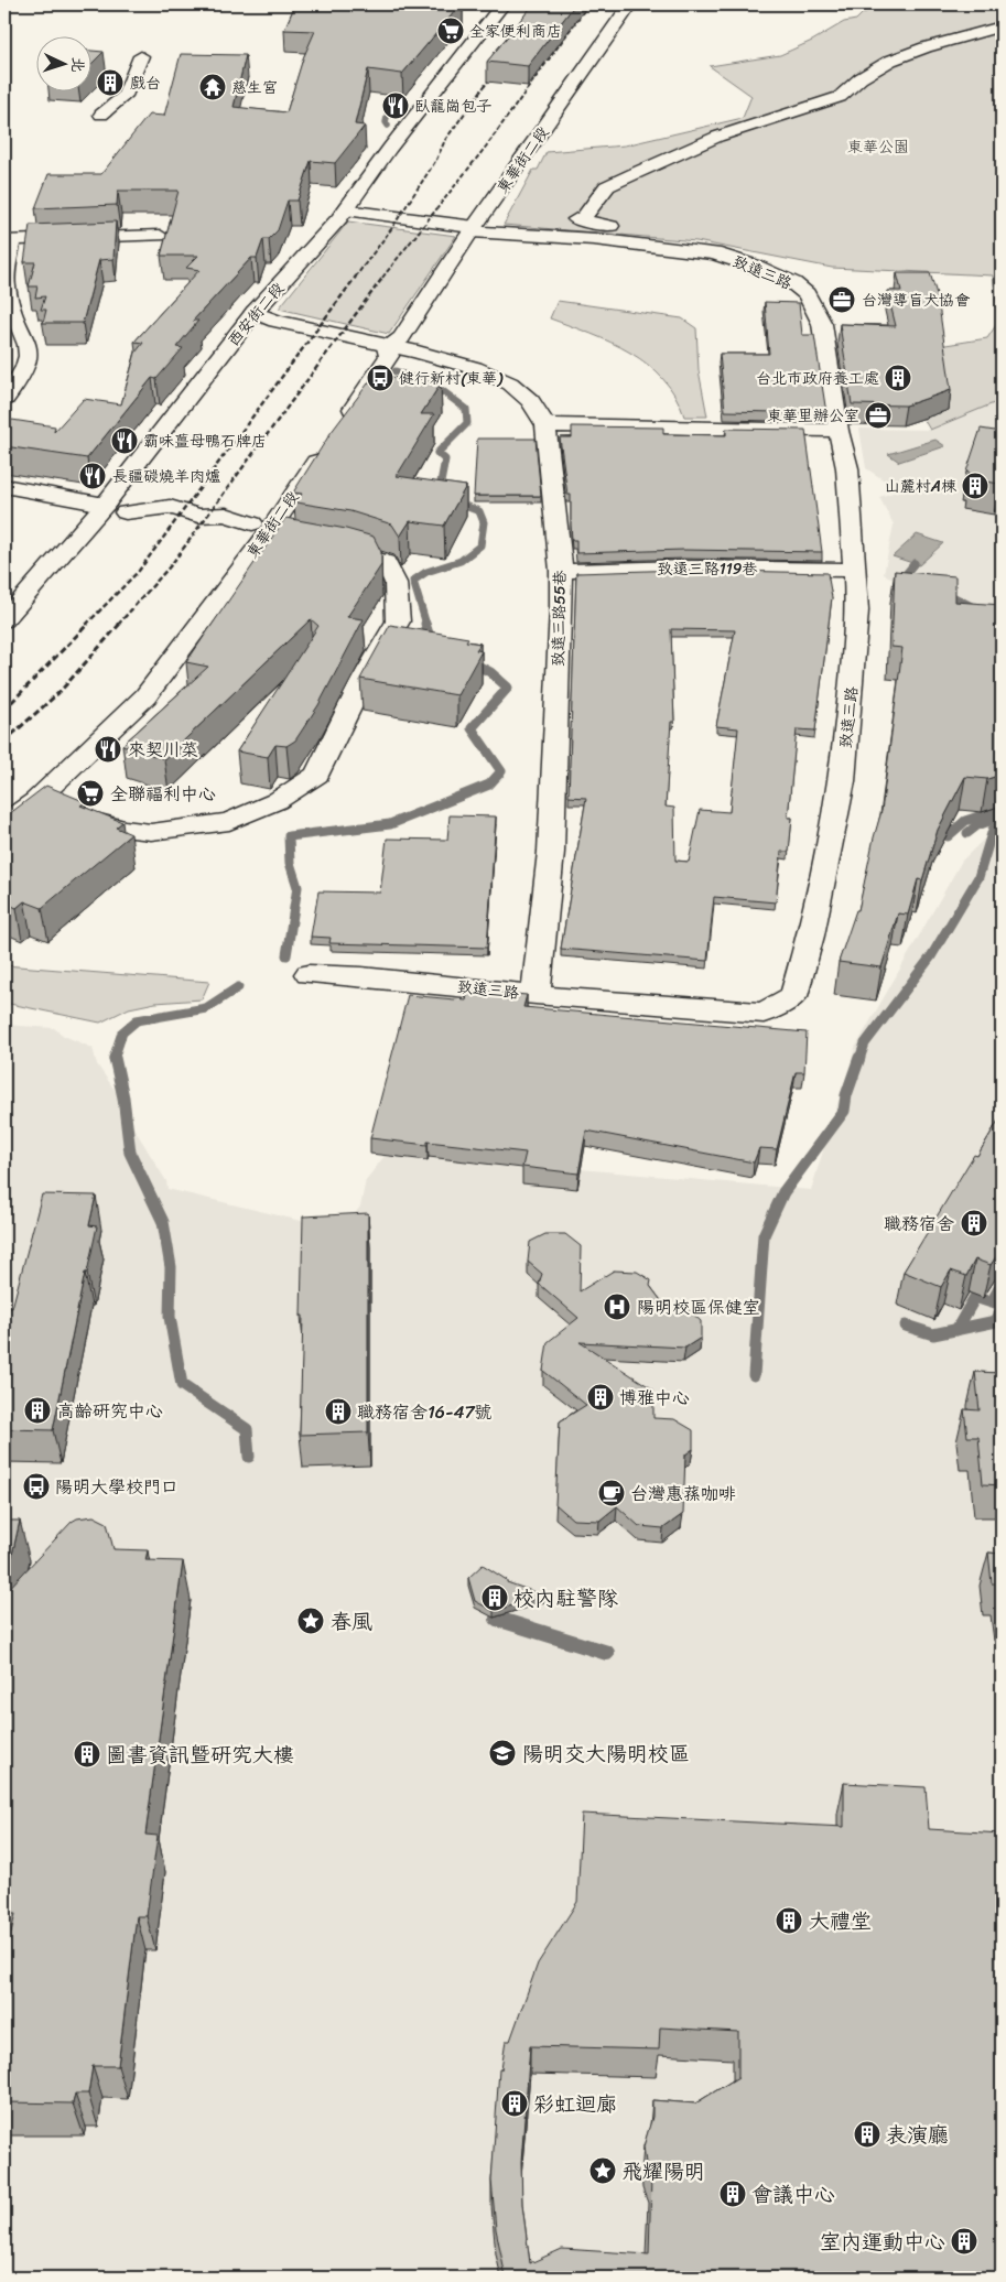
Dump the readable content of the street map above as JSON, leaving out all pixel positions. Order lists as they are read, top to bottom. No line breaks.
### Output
{"streets":{"street":["東華街二段","致遠三路","西安街二段","致遠三路119巷","致遠三路55巷"]},"crossings":[["東華街二段","致遠三路"],["東華街二段","致遠三路55巷"],["致遠三路","西安街二段"],["致遠三路","致遠三路119巷"],["致遠三路","致遠三路55巷"],["西安街二段","致遠三路55巷"],["致遠三路119巷","致遠三路55巷"]],"parks":["東華公園"],"places":{"supermarket":["全家便利商店","全聯福利中心"],"building":["戲台","台北市政府養工處","山麓村A棟","職務宿舍","博雅中心","高齡研究中心","職務宿舍16-47號","校內駐警隊","圖書資訊暨研究大樓","大禮堂","彩虹迴廊","表演廳","會議中心","室內運動中心"],"temple":["慈生宮"],"restaurant":["臥籠崗包子","霸味薑母鴨石牌店","長疆碳燒羊肉爐","來契川菜"],"office":["台灣導盲犬協會","東華里辦公室"],"bus stop":["健行新村(東華)","陽明大學校門口"],"hospital":["陽明校區保健室"],"cafe":["台灣惠蓀咖啡"],"place":["春風","飛耀陽明"],"school or university":["陽明交大陽明校區"]},"north":"right"}
